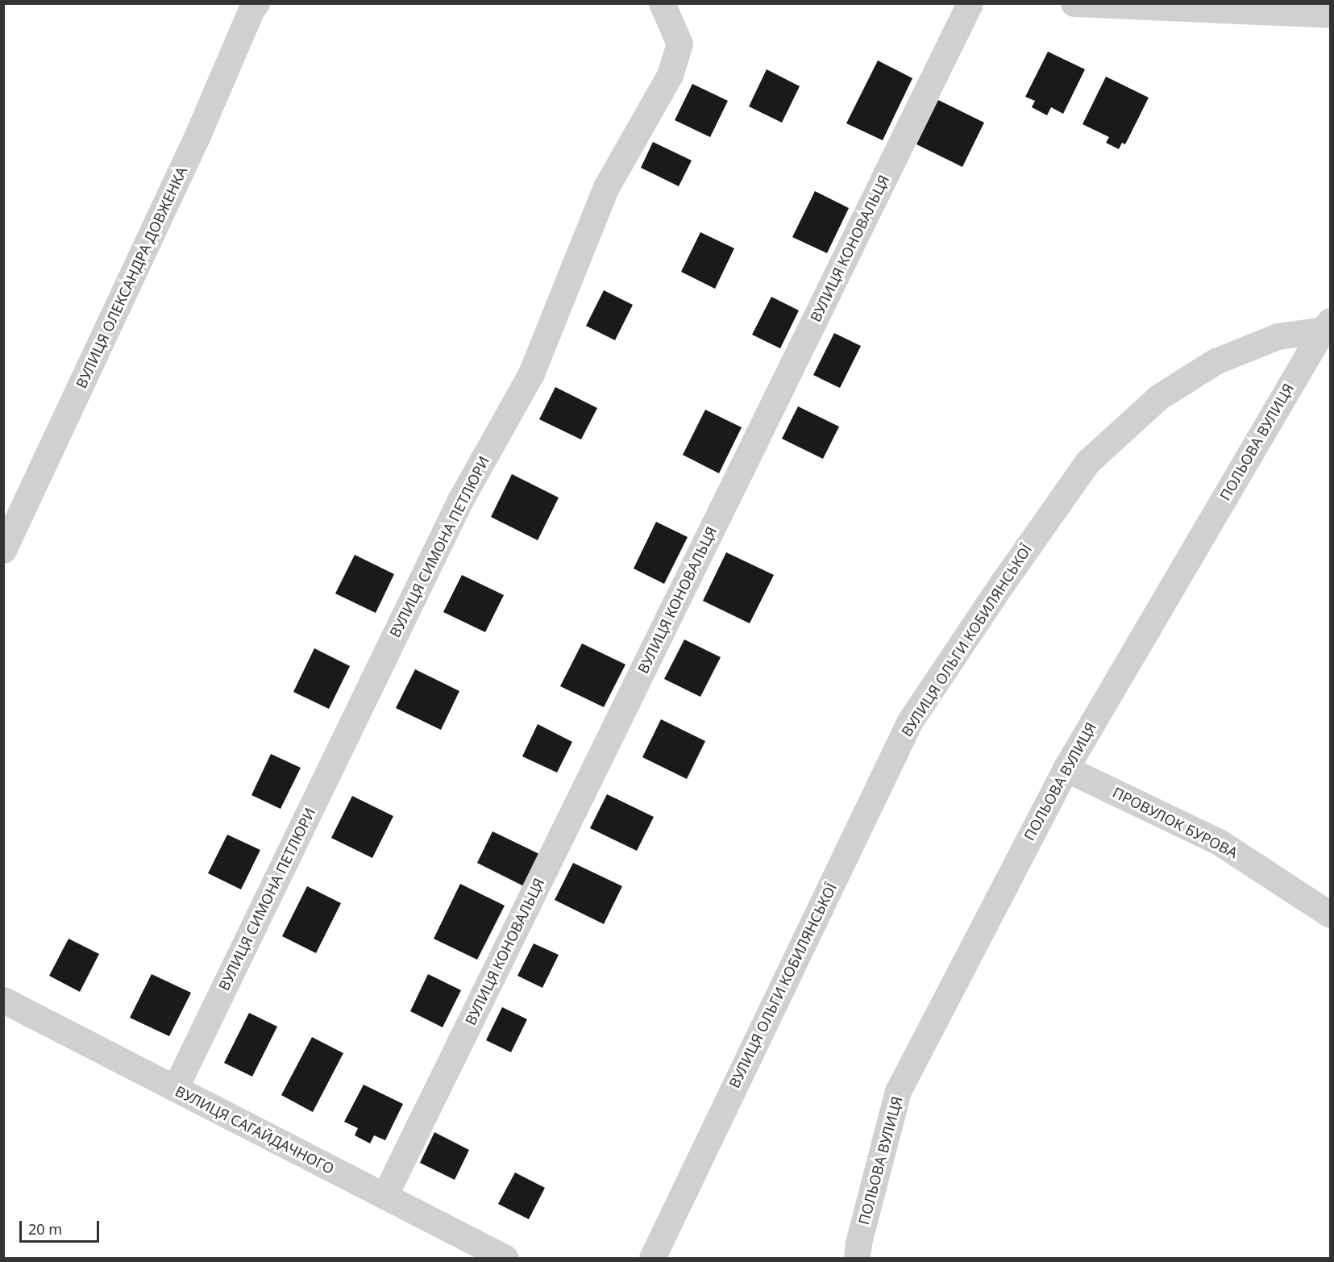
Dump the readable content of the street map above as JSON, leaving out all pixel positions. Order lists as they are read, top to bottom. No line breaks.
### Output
{"streets":{"street":["ВУЛИЦЯ КОНОВАЛЬЦЯ","ВУЛИЦЯ ОЛЕКСАНДРА ДОВЖЕНКА","ПОЛЬОВА ВУЛИЦЯ","ВУЛИЦЯ СИМОНА ПЕТЛЮРИ","ВУЛИЦЯ ОЛЬГИ КОБИЛЯНСЬКОЇ","ПРОВУЛОК БУРОВА","ВУЛИЦЯ САГАЙДАЧНОГО"]},"crossings":[["ВУЛИЦЯ КОНОВАЛЬЦЯ","ВУЛИЦЯ САГАЙДАЧНОГО"],["ПОЛЬОВА ВУЛИЦЯ","ВУЛИЦЯ ОЛЬГИ КОБИЛЯНСЬКОЇ"],["ПОЛЬОВА ВУЛИЦЯ","ПРОВУЛОК БУРОВА"],["ВУЛИЦЯ СИМОНА ПЕТЛЮРИ","ВУЛИЦЯ САГАЙДАЧНОГО"]],"scale_bar":"20 m"}
